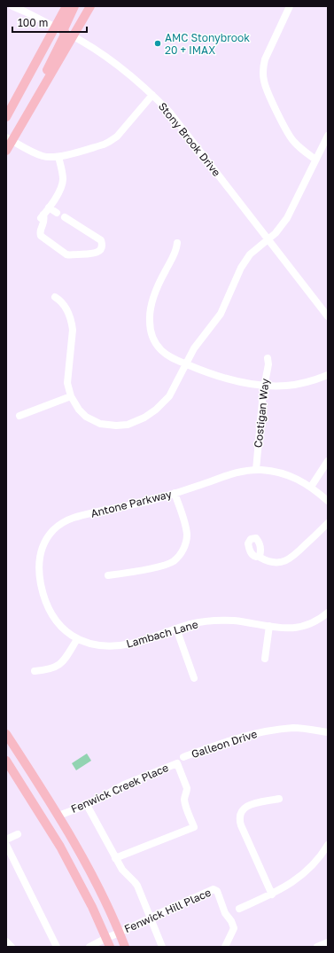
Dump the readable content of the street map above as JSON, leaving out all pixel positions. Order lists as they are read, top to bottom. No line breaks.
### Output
{"streets":{"street":["Stony Brook Drive","Costigan Way","Antone Parkway","Lambach Lane","Galleon Drive","Fenwick Creek Place","Fenwick Hill Place"]},"crossings":[["Costigan Way","Antone Parkway"],["Antone Parkway","Lambach Lane"]],"places":["AMC Stonybrook 20 + IMAX"],"scale_bar":"100 m"}
